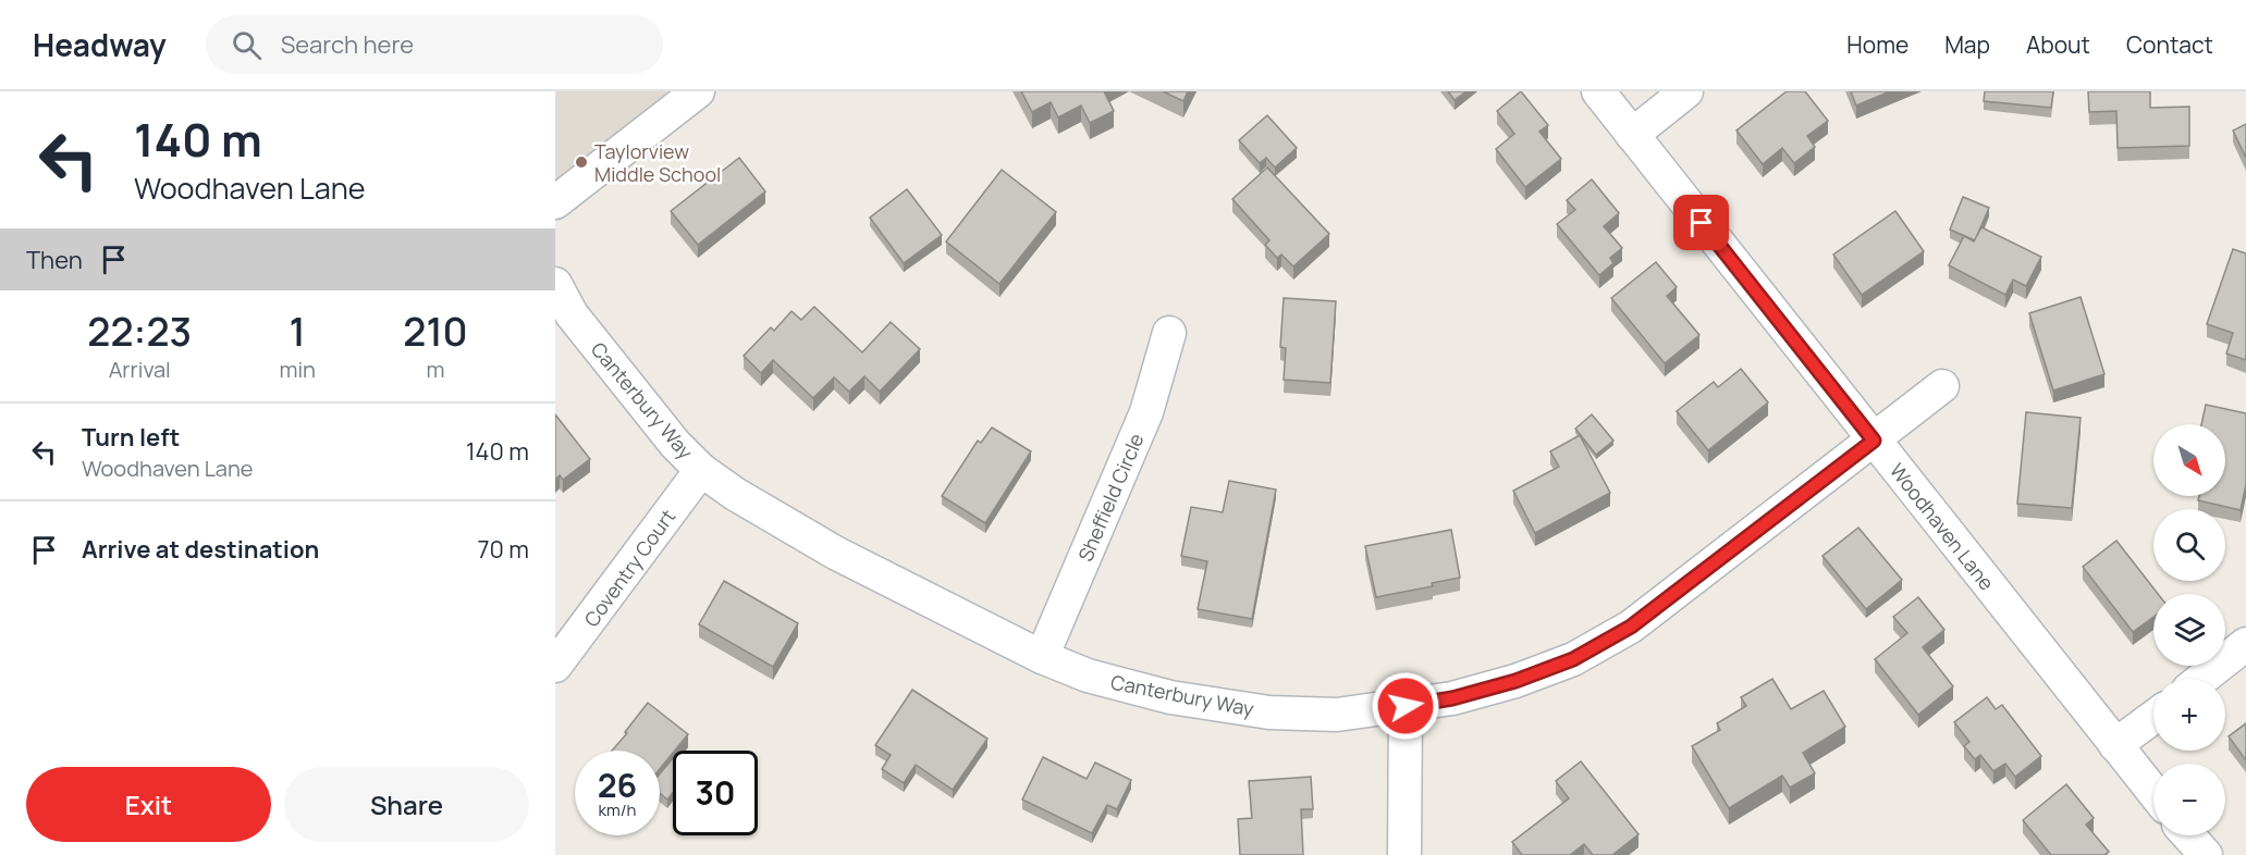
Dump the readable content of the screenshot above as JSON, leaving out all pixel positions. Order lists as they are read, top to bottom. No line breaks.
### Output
{"streets":{"street":["Canterbury Way","Sheffield Circle","Woodhaven Lane","Coventry Court"]},"crossings":[["Canterbury Way","Sheffield Circle"],["Canterbury Way","Woodhaven Lane"],["Canterbury Way","Coventry Court"]],"places":["Taylorview Middle School"],"north":"bottom right","page":{"header":"Headway","search":"Search here","nav":["Home","Map","About","Contact"],"turn":["140 m","Woodhaven Lane"],"then":"Then","eta":["22:23","Arrival","1","min","210","m"],"list":[{"name":"Turn left","note":"Woodhaven Lane","value":"140 m"},{"name":"Arrive at destination","value":"70 m"}],"map_buttons":["+","−"],"speed":"26 km/h","limit":"30","buttons":["Exit","Share"]}}
